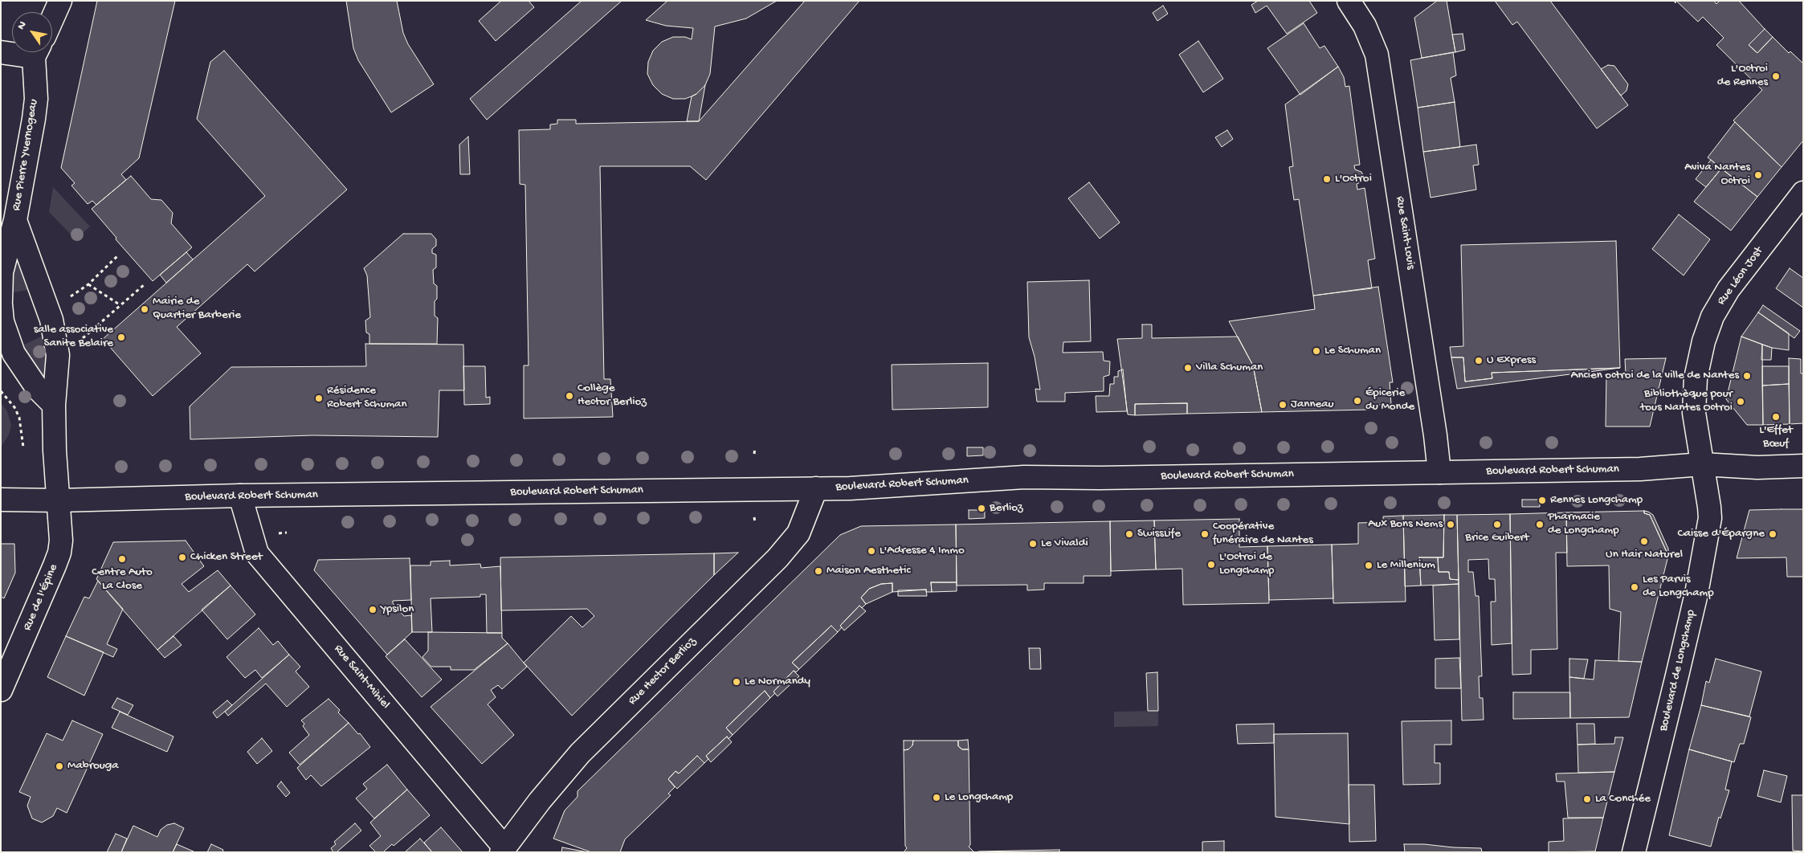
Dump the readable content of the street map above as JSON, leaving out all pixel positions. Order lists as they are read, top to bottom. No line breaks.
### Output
{"streets":{"street":["Rue Pierre Yvernogeau","Rue Saint-Louis","Rue Léon Jost","Boulevard Robert Schuman","Rue de l'Épine","Boulevard de Longchamp","Rue Hector Berlioz","Rue Saint-Mihiel"]},"crossings":[["Rue Pierre Yvernogeau","Boulevard Robert Schuman"],["Rue Pierre Yvernogeau","Rue de l'Épine"],["Rue Saint-Louis","Boulevard Robert Schuman"],["Rue Léon Jost","Boulevard Robert Schuman"],["Rue Léon Jost","Boulevard de Longchamp"],["Boulevard Robert Schuman","Rue de l'Épine"],["Boulevard Robert Schuman","Boulevard de Longchamp"],["Boulevard Robert Schuman","Rue Hector Berlioz"],["Boulevard Robert Schuman","Rue Saint-Mihiel"],["Rue Hector Berlioz","Rue Saint-Mihiel"]],"places":["L'Octroi de Rennes","Aviva Nantes Octroi","L'Octroi","Mairie de Quartier Barberie","salle associative Sanite Belaire","Le Schuman","U Express","Villa Schuman","Ancien octroi de la ville de Nantes","Collège Hector Berlioz","Résidence Robert Schuman","Épicerie du Monde","Bibliothèque pour tous Nantes Octroi","Janneau","L'Effet Bœuf","Rennes Longchamp","Berlioz","Aux Bons Nems","Brice Guibert","Pharmacie de Longchamp","SwissLife","Coopérative funéraire de Nantes","Caisse d'Épargne","Un Hair Naturel","Le Vivaldi","L'Adresse 4 Immo","Chicken Street","Centre Auto La Close","L'Octroi de Longchamp","Le Millenium","Maison Aesthetic","Les Parvis de Longchamp","Ypsilon","Le Normandy","Mabrouga","Le Longchamp","La Conchée"],"north":"top left"}
